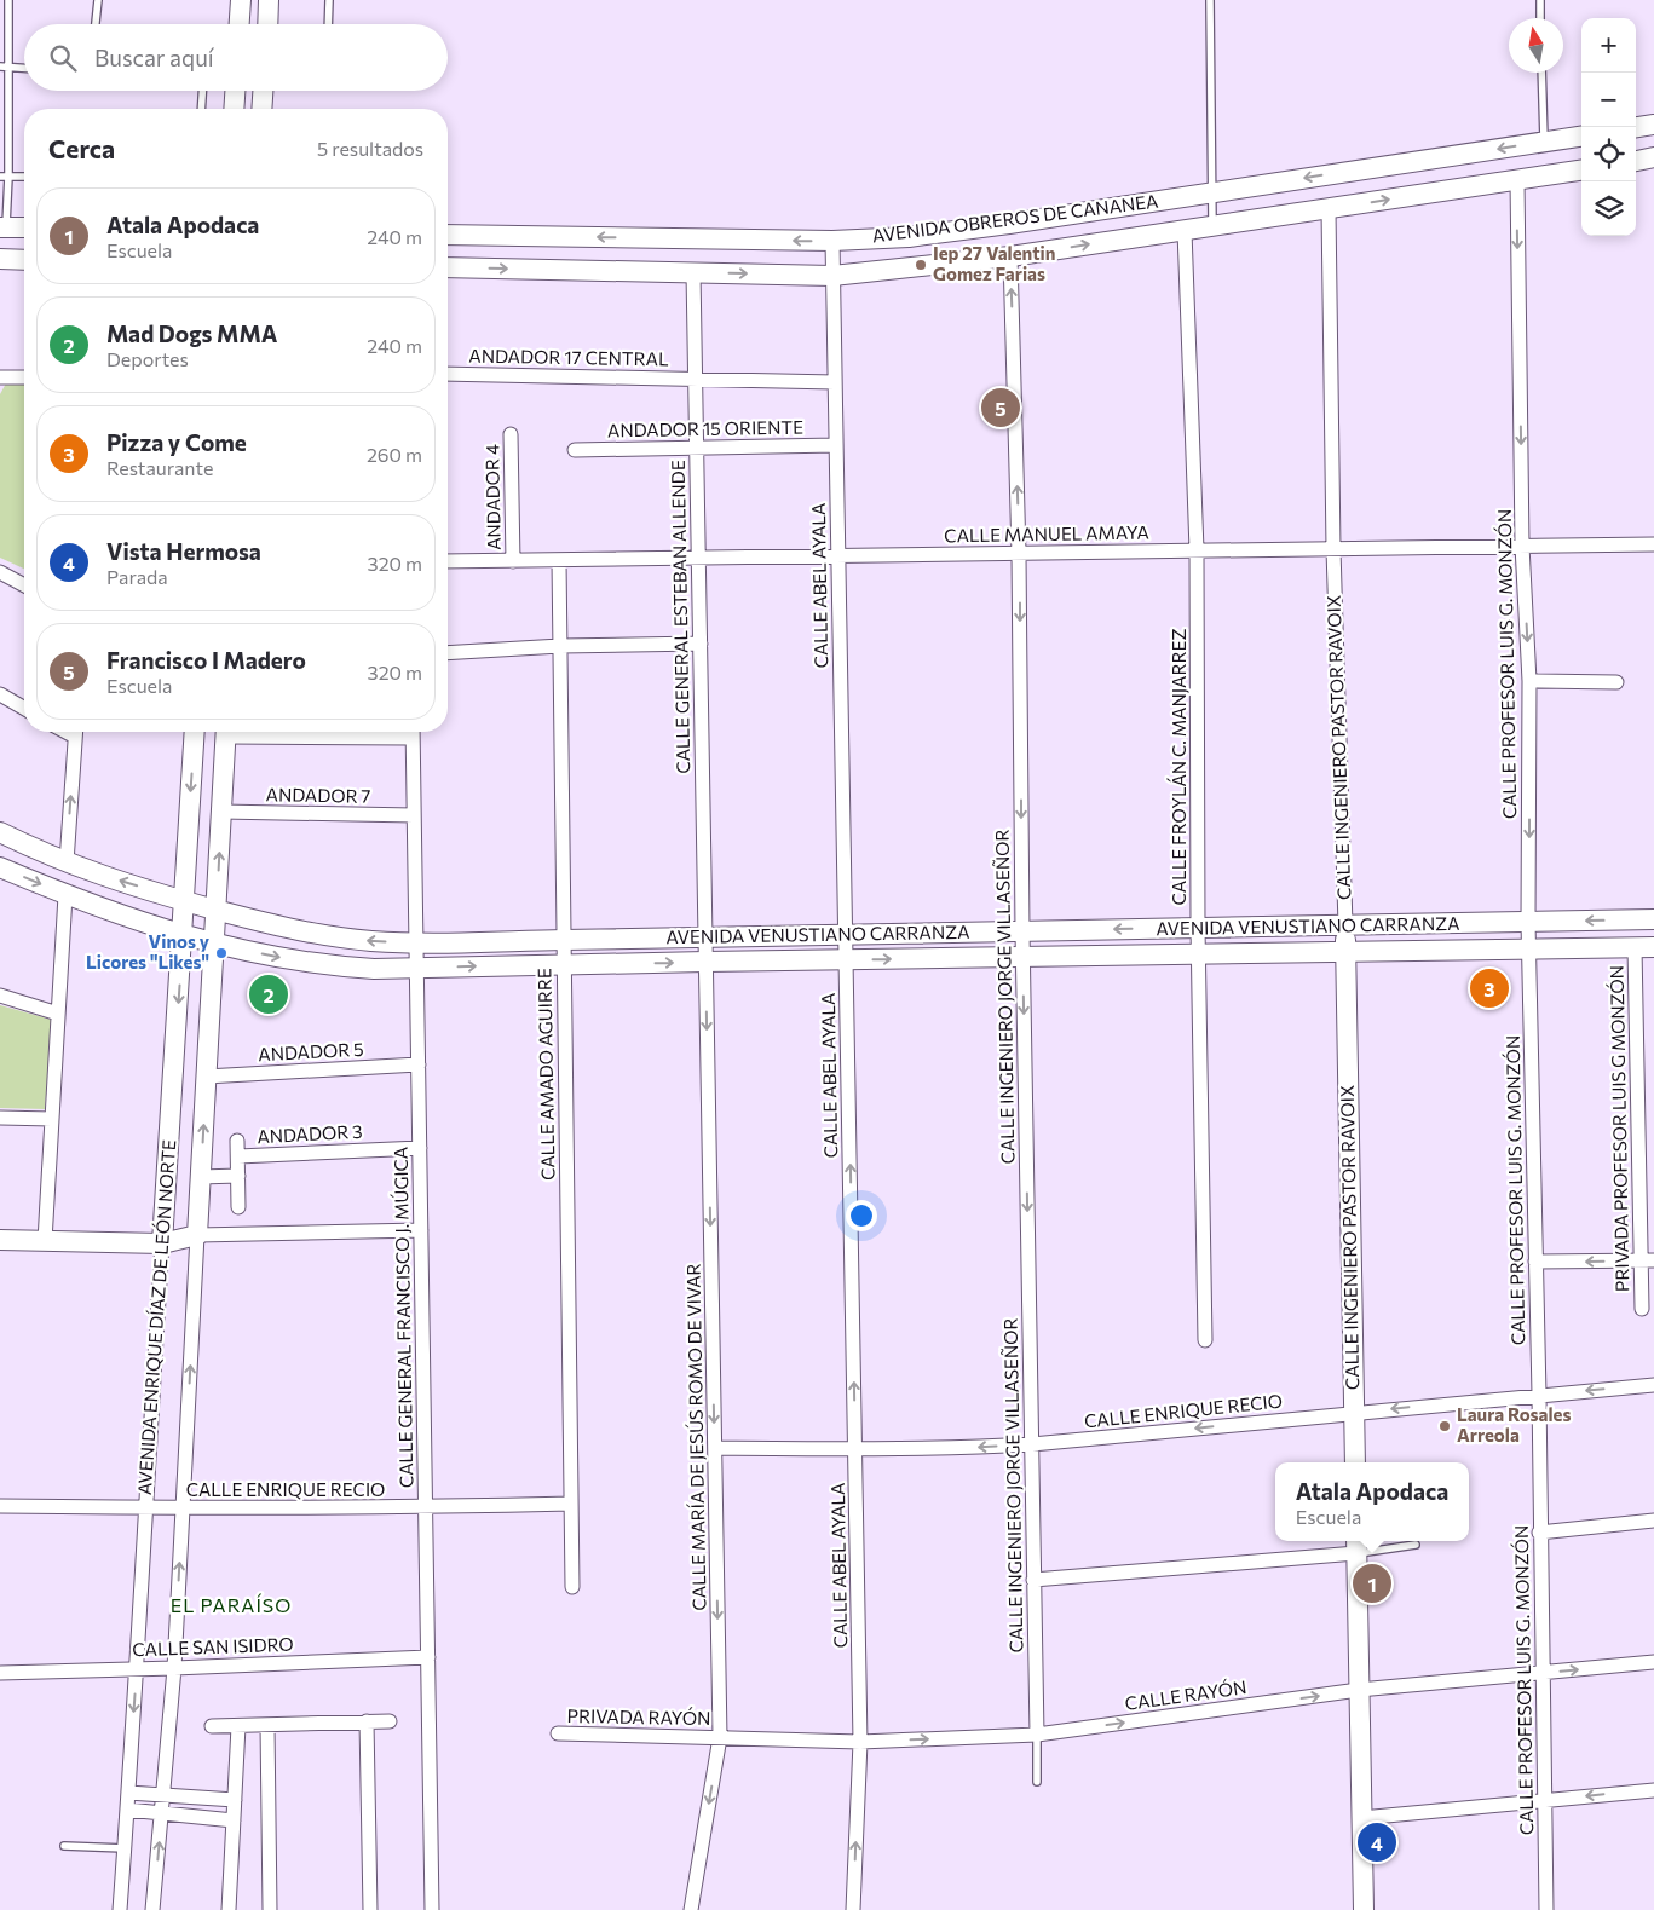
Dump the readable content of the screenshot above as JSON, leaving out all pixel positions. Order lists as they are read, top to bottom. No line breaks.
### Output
{"streets":{"street":["AVENIDA OBREROS DE CANANEA","ANDADOR 17 CENTRAL","ANDADOR 15 ORIENTE","ANDADOR 4","CALLE MANUEL AMAYA","CALLE ABEL AYALA","CALLE GENERAL ESTEBAN ALLENDE","CALLE PROFESOR LUIS G. MONZÓN","CALLE INGENIERO PASTOR RAVOIX","CALLE FROYLÁN C. MANJARREZ","ANDADOR 7","AVENIDA VENUSTIANO CARRANZA","CALLE INGENIERO JORGE VILLASEÑOR","ANDADOR 5","CALLE AMADO AGUIRRE","PRIVADA PROFESOR LUIS G MONZÓN","ANDADOR 3","AVENIDA ENRIQUE DÍAZ DE LEÓN NORTE","CALLE GENERAL FRANCISCO J. MÚGICA","CALLE ENRIQUE RECIO","CALLE MARÍA DE JESÚS ROMO DE VIVAR","CALLE SAN ISIDRO","CALLE RAYÓN","PRIVADA RAYÓN"]},"crossings":[["AVENIDA OBREROS DE CANANEA","CALLE ABEL AYALA"],["AVENIDA OBREROS DE CANANEA","CALLE GENERAL ESTEBAN ALLENDE"],["AVENIDA OBREROS DE CANANEA","CALLE PROFESOR LUIS G. MONZÓN"],["AVENIDA OBREROS DE CANANEA","CALLE INGENIERO PASTOR RAVOIX"],["AVENIDA OBREROS DE CANANEA","CALLE FROYLÁN C. MANJARREZ"],["AVENIDA OBREROS DE CANANEA","CALLE INGENIERO JORGE VILLASEÑOR"],["ANDADOR 17 CENTRAL","CALLE ABEL AYALA"],["ANDADOR 17 CENTRAL","CALLE GENERAL ESTEBAN ALLENDE"],["ANDADOR 15 ORIENTE","CALLE ABEL AYALA"],["ANDADOR 15 ORIENTE","CALLE GENERAL ESTEBAN ALLENDE"],["ANDADOR 4","CALLE MANUEL AMAYA"],["CALLE MANUEL AMAYA","CALLE ABEL AYALA"],["CALLE MANUEL AMAYA","CALLE GENERAL ESTEBAN ALLENDE"],["CALLE MANUEL AMAYA","CALLE PROFESOR LUIS G. MONZÓN"],["CALLE MANUEL AMAYA","CALLE INGENIERO PASTOR RAVOIX"],["CALLE MANUEL AMAYA","CALLE FROYLÁN C. MANJARREZ"],["CALLE MANUEL AMAYA","CALLE INGENIERO JORGE VILLASEÑOR"],["CALLE MANUEL AMAYA","CALLE AMADO AGUIRRE"],["CALLE ABEL AYALA","AVENIDA VENUSTIANO CARRANZA"],["CALLE ABEL AYALA","CALLE ENRIQUE RECIO"],["CALLE ABEL AYALA","CALLE RAYÓN"],["CALLE GENERAL ESTEBAN ALLENDE","AVENIDA VENUSTIANO CARRANZA"],["CALLE GENERAL ESTEBAN ALLENDE","CALLE MARÍA DE JESÚS ROMO DE VIVAR"],["CALLE PROFESOR LUIS G. MONZÓN","AVENIDA VENUSTIANO CARRANZA"],["CALLE PROFESOR LUIS G. MONZÓN","CALLE ENRIQUE RECIO"],["CALLE PROFESOR LUIS G. MONZÓN","CALLE RAYÓN"],["CALLE INGENIERO PASTOR RAVOIX","AVENIDA VENUSTIANO CARRANZA"],["CALLE INGENIERO PASTOR RAVOIX","CALLE ENRIQUE RECIO"],["CALLE FROYLÁN C. MANJARREZ","AVENIDA VENUSTIANO CARRANZA"],["ANDADOR 7","AVENIDA ENRIQUE DÍAZ DE LEÓN NORTE"],["ANDADOR 7","CALLE GENERAL FRANCISCO J. MÚGICA"],["AVENIDA VENUSTIANO CARRANZA","CALLE INGENIERO JORGE VILLASEÑOR"],["AVENIDA VENUSTIANO CARRANZA","CALLE AMADO AGUIRRE"],["AVENIDA VENUSTIANO CARRANZA","PRIVADA PROFESOR LUIS G MONZÓN"],["AVENIDA VENUSTIANO CARRANZA","AVENIDA ENRIQUE DÍAZ DE LEÓN NORTE"],["AVENIDA VENUSTIANO CARRANZA","CALLE GENERAL FRANCISCO J. MÚGICA"],["AVENIDA VENUSTIANO CARRANZA","CALLE MARÍA DE JESÚS ROMO DE VIVAR"],["CALLE INGENIERO JORGE VILLASEÑOR","CALLE ENRIQUE RECIO"],["CALLE INGENIERO JORGE VILLASEÑOR","CALLE RAYÓN"],["ANDADOR 5","AVENIDA ENRIQUE DÍAZ DE LEÓN NORTE"],["ANDADOR 5","CALLE GENERAL FRANCISCO J. MÚGICA"],["CALLE AMADO AGUIRRE","CALLE ENRIQUE RECIO"],["ANDADOR 3","CALLE GENERAL FRANCISCO J. MÚGICA"],["AVENIDA ENRIQUE DÍAZ DE LEÓN NORTE","CALLE ENRIQUE RECIO"],["AVENIDA ENRIQUE DÍAZ DE LEÓN NORTE","CALLE SAN ISIDRO"],["CALLE GENERAL FRANCISCO J. MÚGICA","CALLE ENRIQUE RECIO"],["CALLE GENERAL FRANCISCO J. MÚGICA","CALLE SAN ISIDRO"],["CALLE ENRIQUE RECIO","CALLE MARÍA DE JESÚS ROMO DE VIVAR"],["CALLE MARÍA DE JESÚS ROMO DE VIVAR","CALLE RAYÓN"],["CALLE MARÍA DE JESÚS ROMO DE VIVAR","PRIVADA RAYÓN"],["CALLE RAYÓN","PRIVADA RAYÓN"]],"one_way":["CALLE ABEL AYALA","CALLE PROFESOR LUIS G. MONZÓN","CALLE ENRIQUE RECIO","CALLE MARÍA DE JESÚS ROMO DE VIVAR","CALLE RAYÓN"],"districts":["EL PARAÍSO"],"places":["Iep 27 Valentin Gomez Farias","Vinos y Licores \"Likes\"","Laura Rosales Arreola"],"north":"top","page":{"map_buttons":["+","−"],"search":"Buscar aquí","heading":["Cerca","5 resultados"],"list":[{"mark":"1","name":"Atala Apodaca","note":"Escuela","value":"240 m"},{"mark":"2","name":"Mad Dogs MMA","note":"Deportes","value":"240 m"},{"mark":"3","name":"Pizza y Come","note":"Restaurante","value":"260 m"},{"mark":"4","name":"Vista Hermosa","note":"Parada","value":"320 m"},{"mark":"5","name":"Francisco I Madero","note":"Escuela","value":"320 m"}],"pins":["5","3","2","1","4"],"popup":["Atala Apodaca","Escuela"]}}
